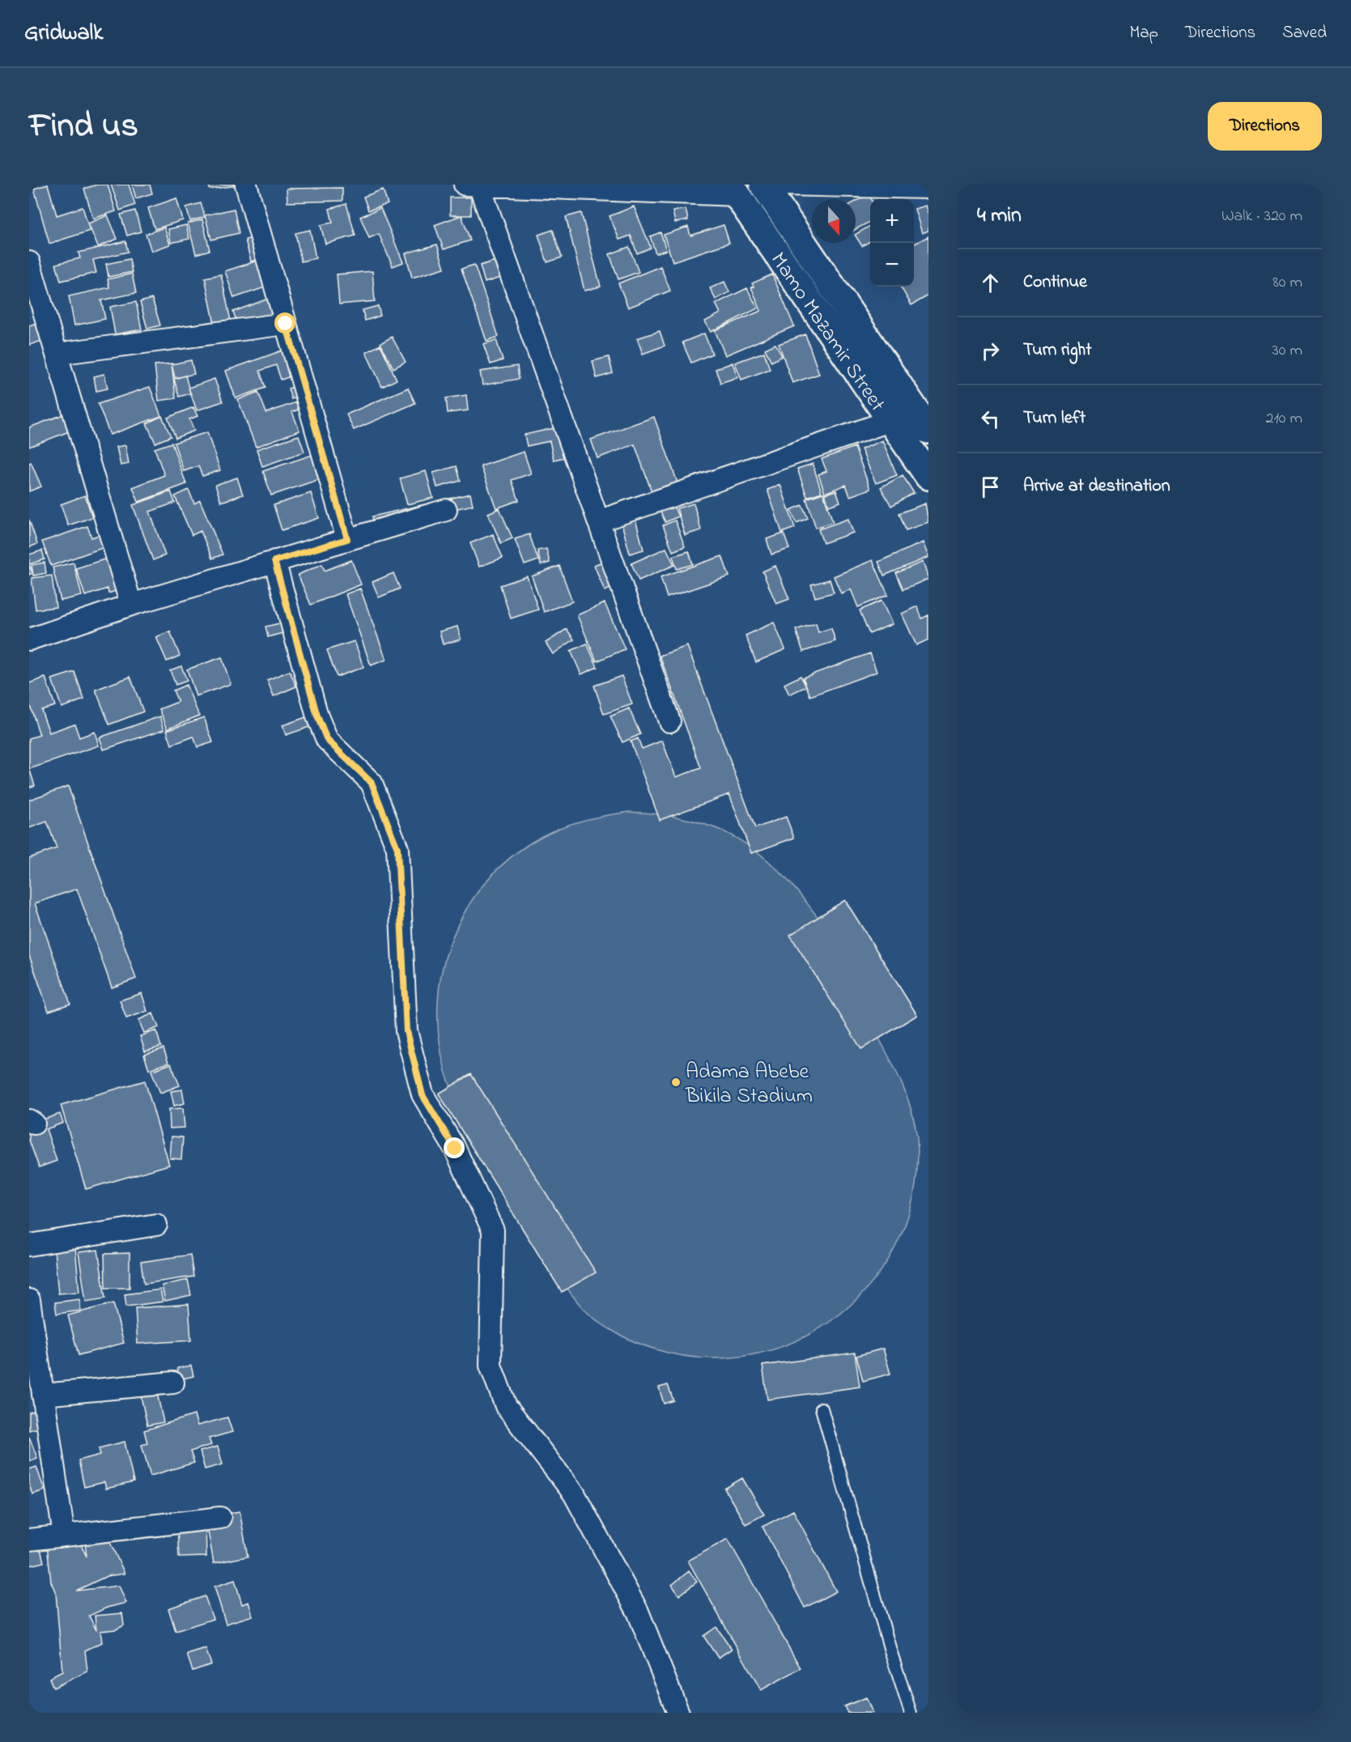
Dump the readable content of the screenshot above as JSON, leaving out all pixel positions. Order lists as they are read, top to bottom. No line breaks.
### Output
{"streets":{"main road":["Mamo Mazamir Street"]},"places":["Adama Abebe Bikila Stadium"],"north":"bottom","page":{"header":"Gridwalk","nav":["Map","Directions","Saved"],"title":"Find us","buttons":"Directions","heading":["4 min","Walk · 320 m"],"map_buttons":["+","−"],"list":[["Continue","80 m"],["Turn right","30 m"],["Turn left","210 m"],"Arrive at destination"]}}
